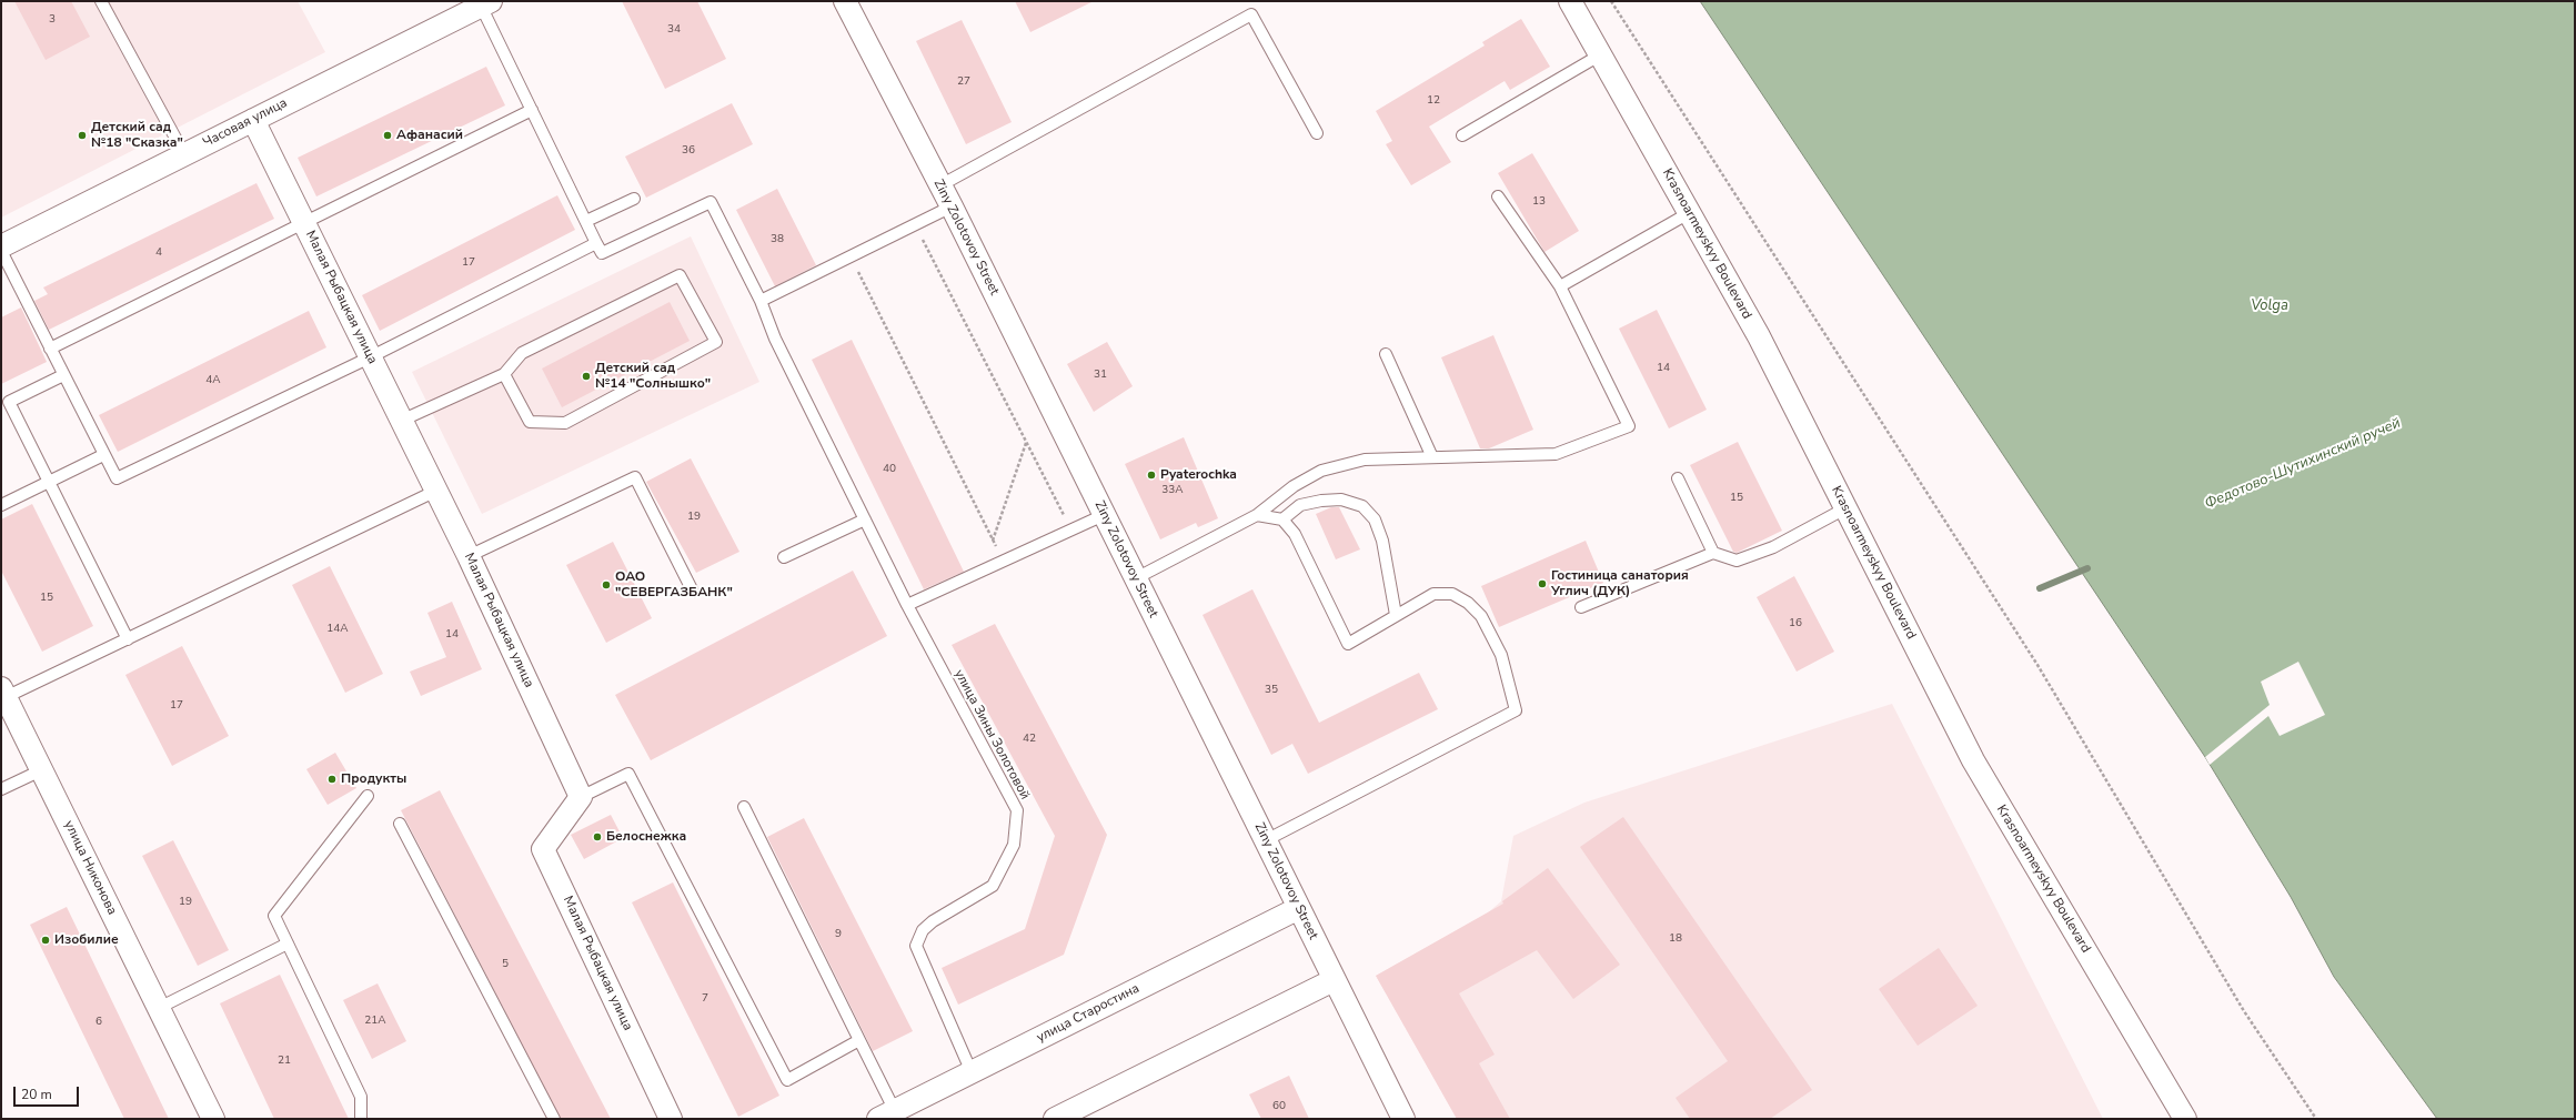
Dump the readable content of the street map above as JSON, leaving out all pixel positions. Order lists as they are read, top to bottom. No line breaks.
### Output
{"streets":{"street":["Часовая улица","Ziny Zolotovoy Street","Krasnoarmeyskyy Boulevard","Малая Рыбацкая улица","улица Никонова","улица Старостина"],"lane":["улица Зины Золотовой"]},"crossings":[["Часовая улица","Малая Рыбацкая улица"],["Ziny Zolotovoy Street","улица Старостина"],["улица Зины Золотовой","улица Старостина"]],"water":["Volga","Федотово-Шутихинский ручей"],"places":["Детский сад №18 \"Сказка\"","Афанасий","Детский сад №14 \"Солнышко\"","Pyaterochka","Гостиница санатория Углич (ДУК)","ОАО \"СЕВЕРГАЗБАНК\"","Продукты","Белоснежка","Изобилие"],"house_numbers":["3","34","27","12","36","13","38","4","17","14","31","4А","40","33А","15","19","15","16","14А","14","35","17","42","19","9","18","5","7","21А","6","21","60"],"scale_bar":"20 m"}
